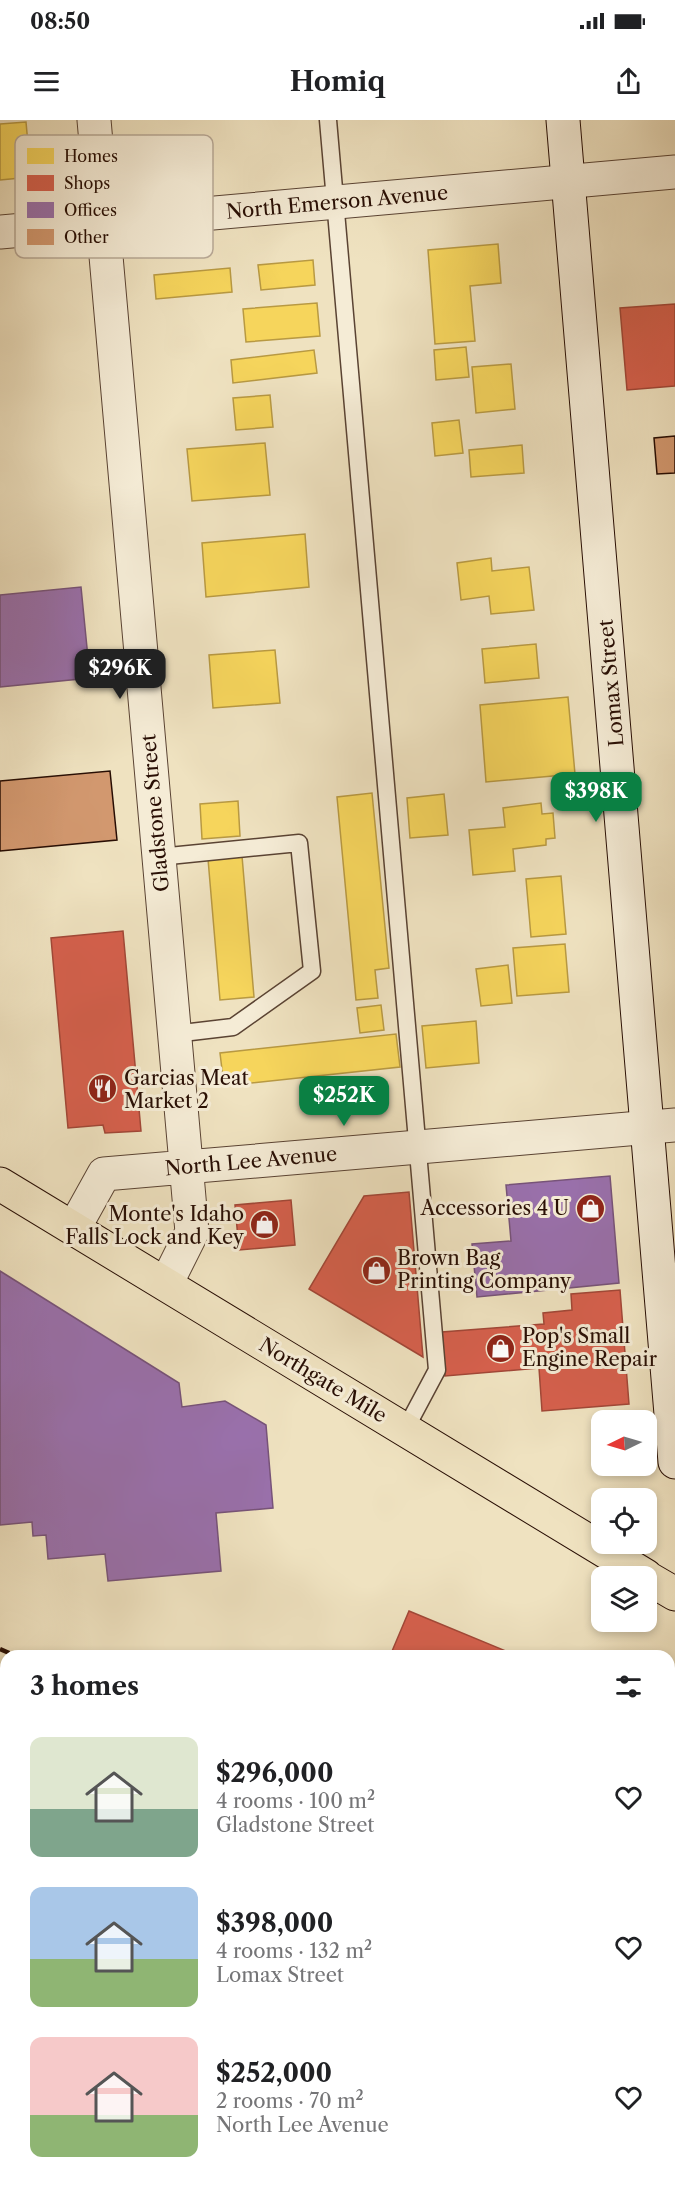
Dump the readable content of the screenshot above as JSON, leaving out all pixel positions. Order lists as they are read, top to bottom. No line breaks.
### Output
{"streets":{"highway":["Northgate Mile"],"street":["North Emerson Avenue","Lomax Street","Gladstone Street","North Lee Avenue"]},"crossings":[["North Emerson Avenue","Lomax Street"],["Lomax Street","North Lee Avenue"],["Gladstone Street","North Lee Avenue"],["Gladstone Street","Northgate Mile"],["North Lee Avenue","Northgate Mile"]],"places":{"restaurant":["Garcias Meat Market 2"],"shop":["Accessories 4 U","Monte's Idaho Falls Lock and Key","Brown Bag Printing Company","Pop's Small Engine Repair"]},"legend":["Homes","Shops","Offices","Other"],"north":"left","page":{"status":"08:50","header":"Homiq","price":["$296K","$398K","$252K"],"heading":"3 homes","list":[{"name":"$296,000","note":"4 rooms · 100 m² · Gladstone Street"},{"name":"$398,000","note":"4 rooms · 132 m² · Lomax Street"},{"name":"$252,000","note":"2 rooms · 70 m² · North Lee Avenue"}]}}
